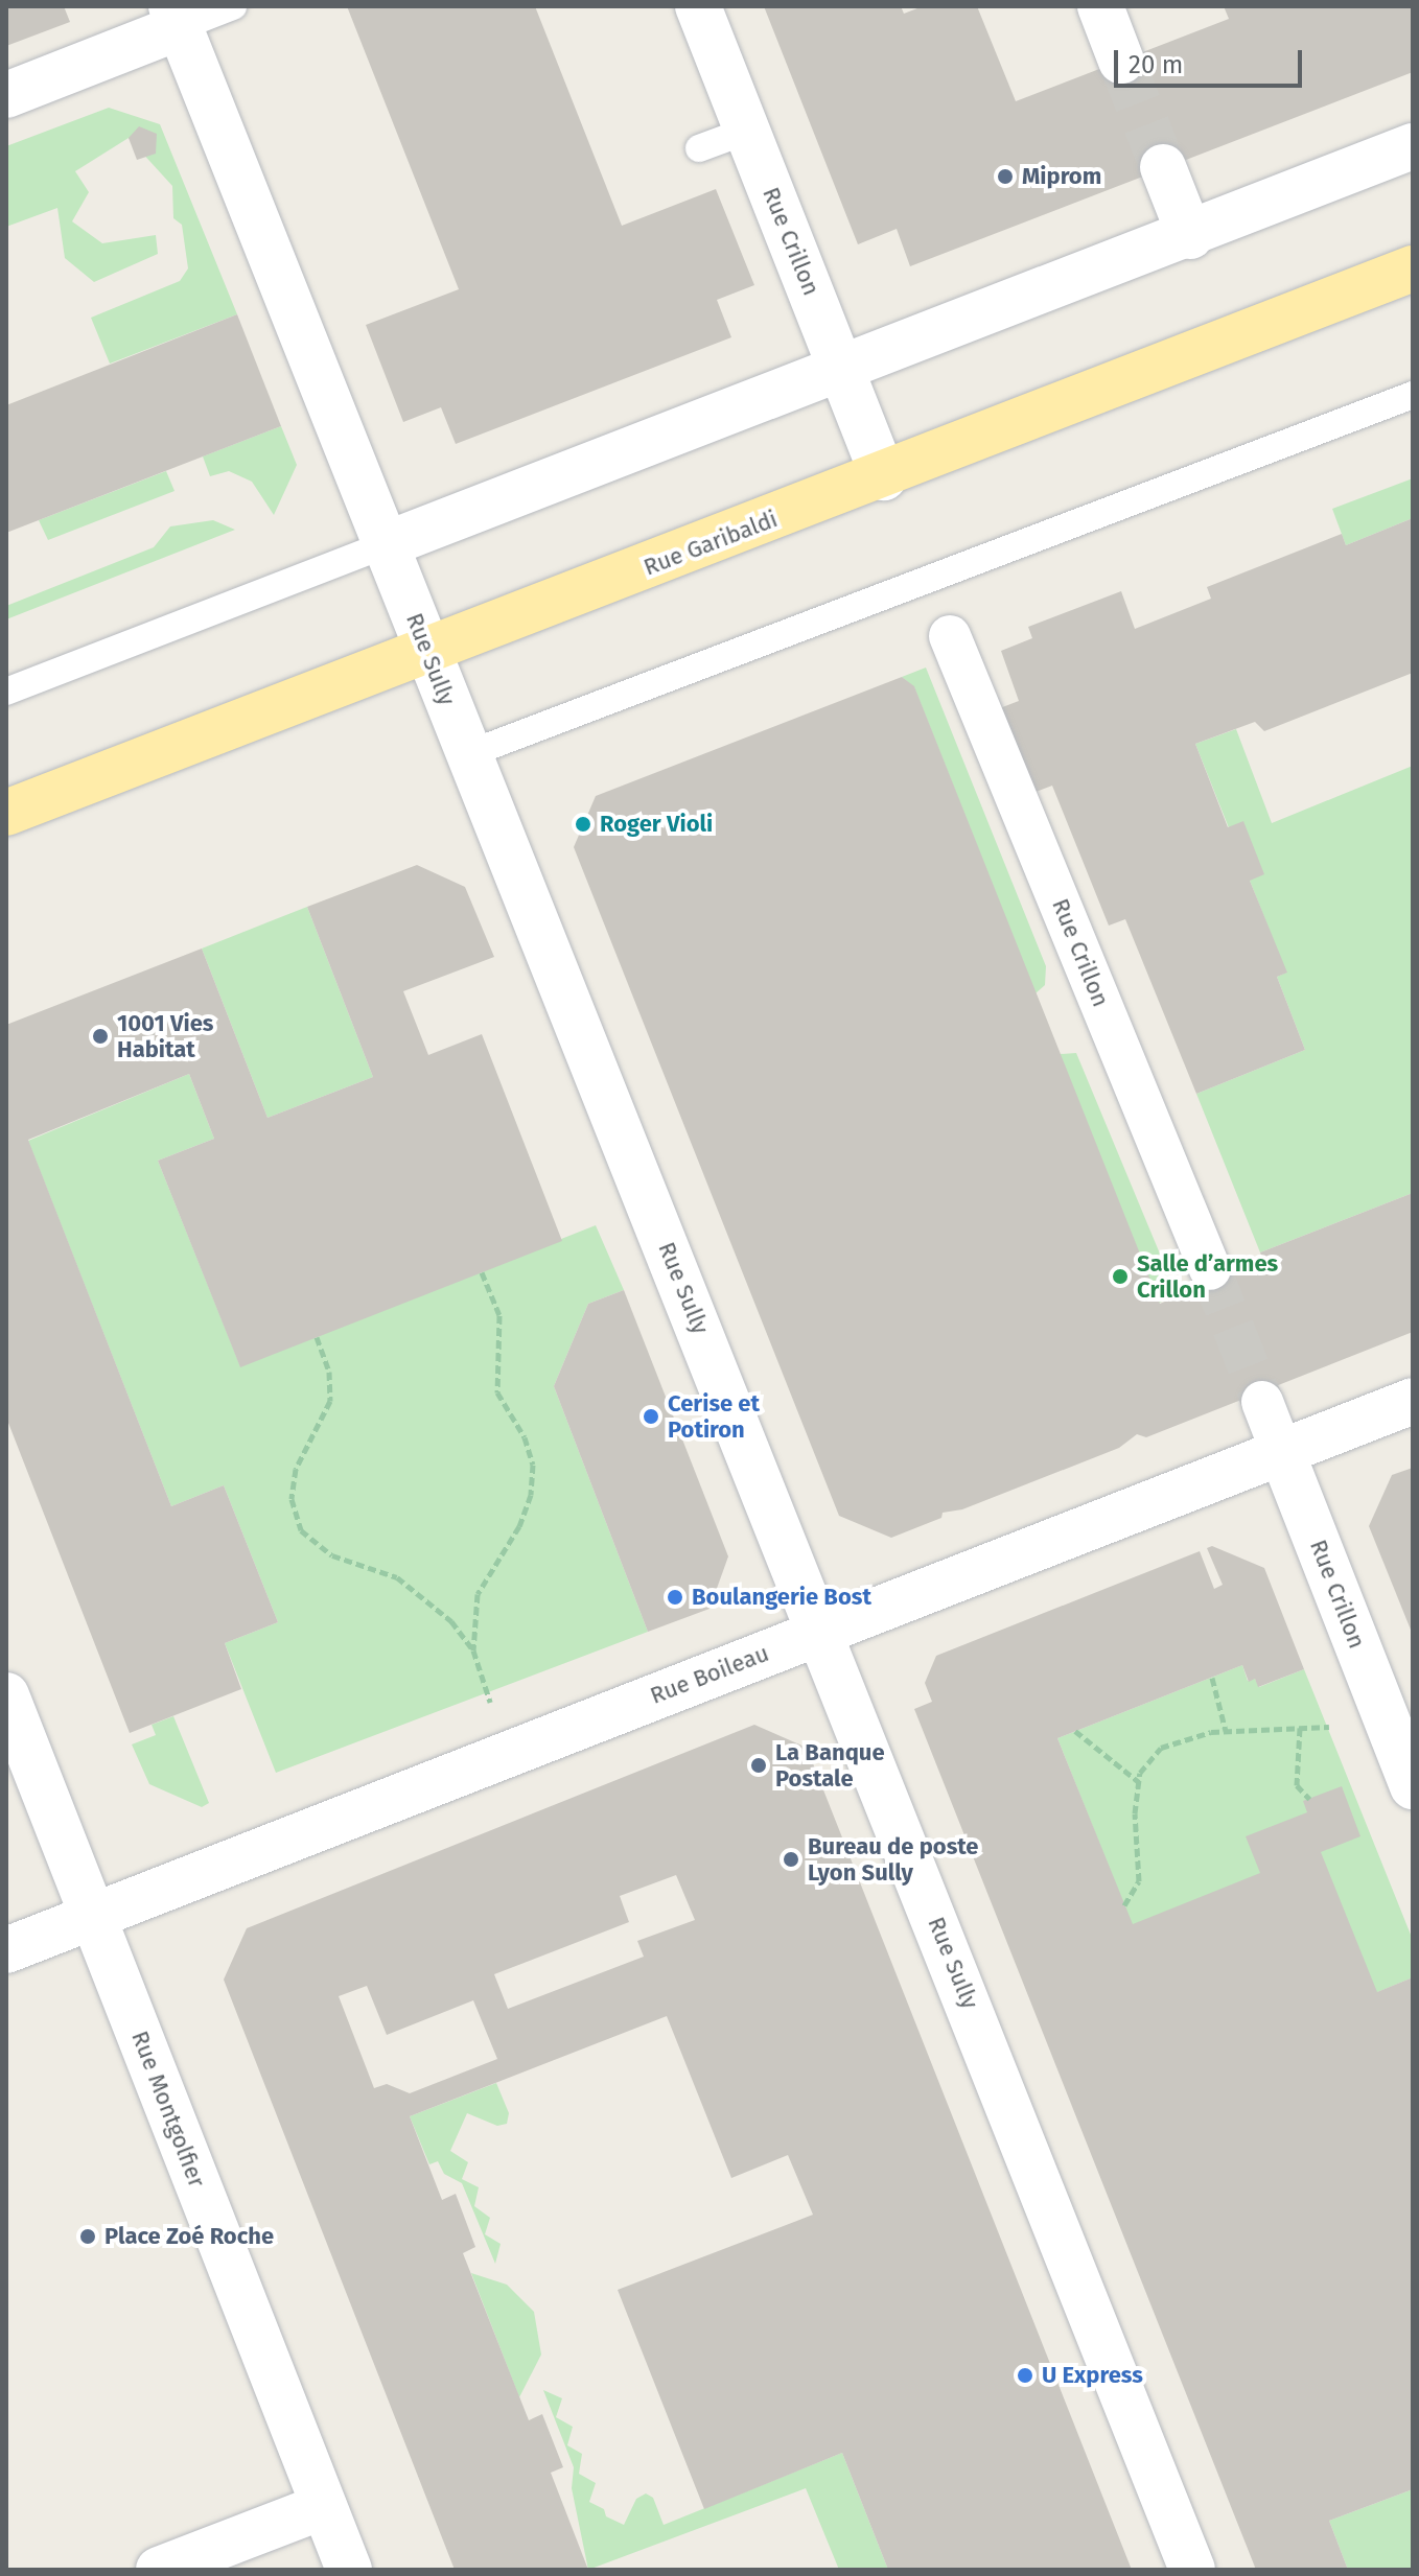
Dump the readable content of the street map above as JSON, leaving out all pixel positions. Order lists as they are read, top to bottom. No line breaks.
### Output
{"streets":{"main road":["Rue Garibaldi"],"street":["Rue Crillon","Rue Sully","Rue Boileau","Rue Montgolfier"]},"crossings":[["Rue Crillon","Rue Garibaldi"],["Rue Crillon","Rue Boileau"],["Rue Garibaldi","Rue Sully"],["Rue Sully","Rue Boileau"],["Rue Boileau","Rue Montgolfier"]],"places":["Miprom","Roger Violi","1001 Vies Habitat","Salle d’armes Crillon","Cerise et Potiron","Boulangerie Bost","La Banque Postale","Bureau de poste Lyon Sully","Place Zoé Roche","U Express"],"scale_bar":"20 m"}
